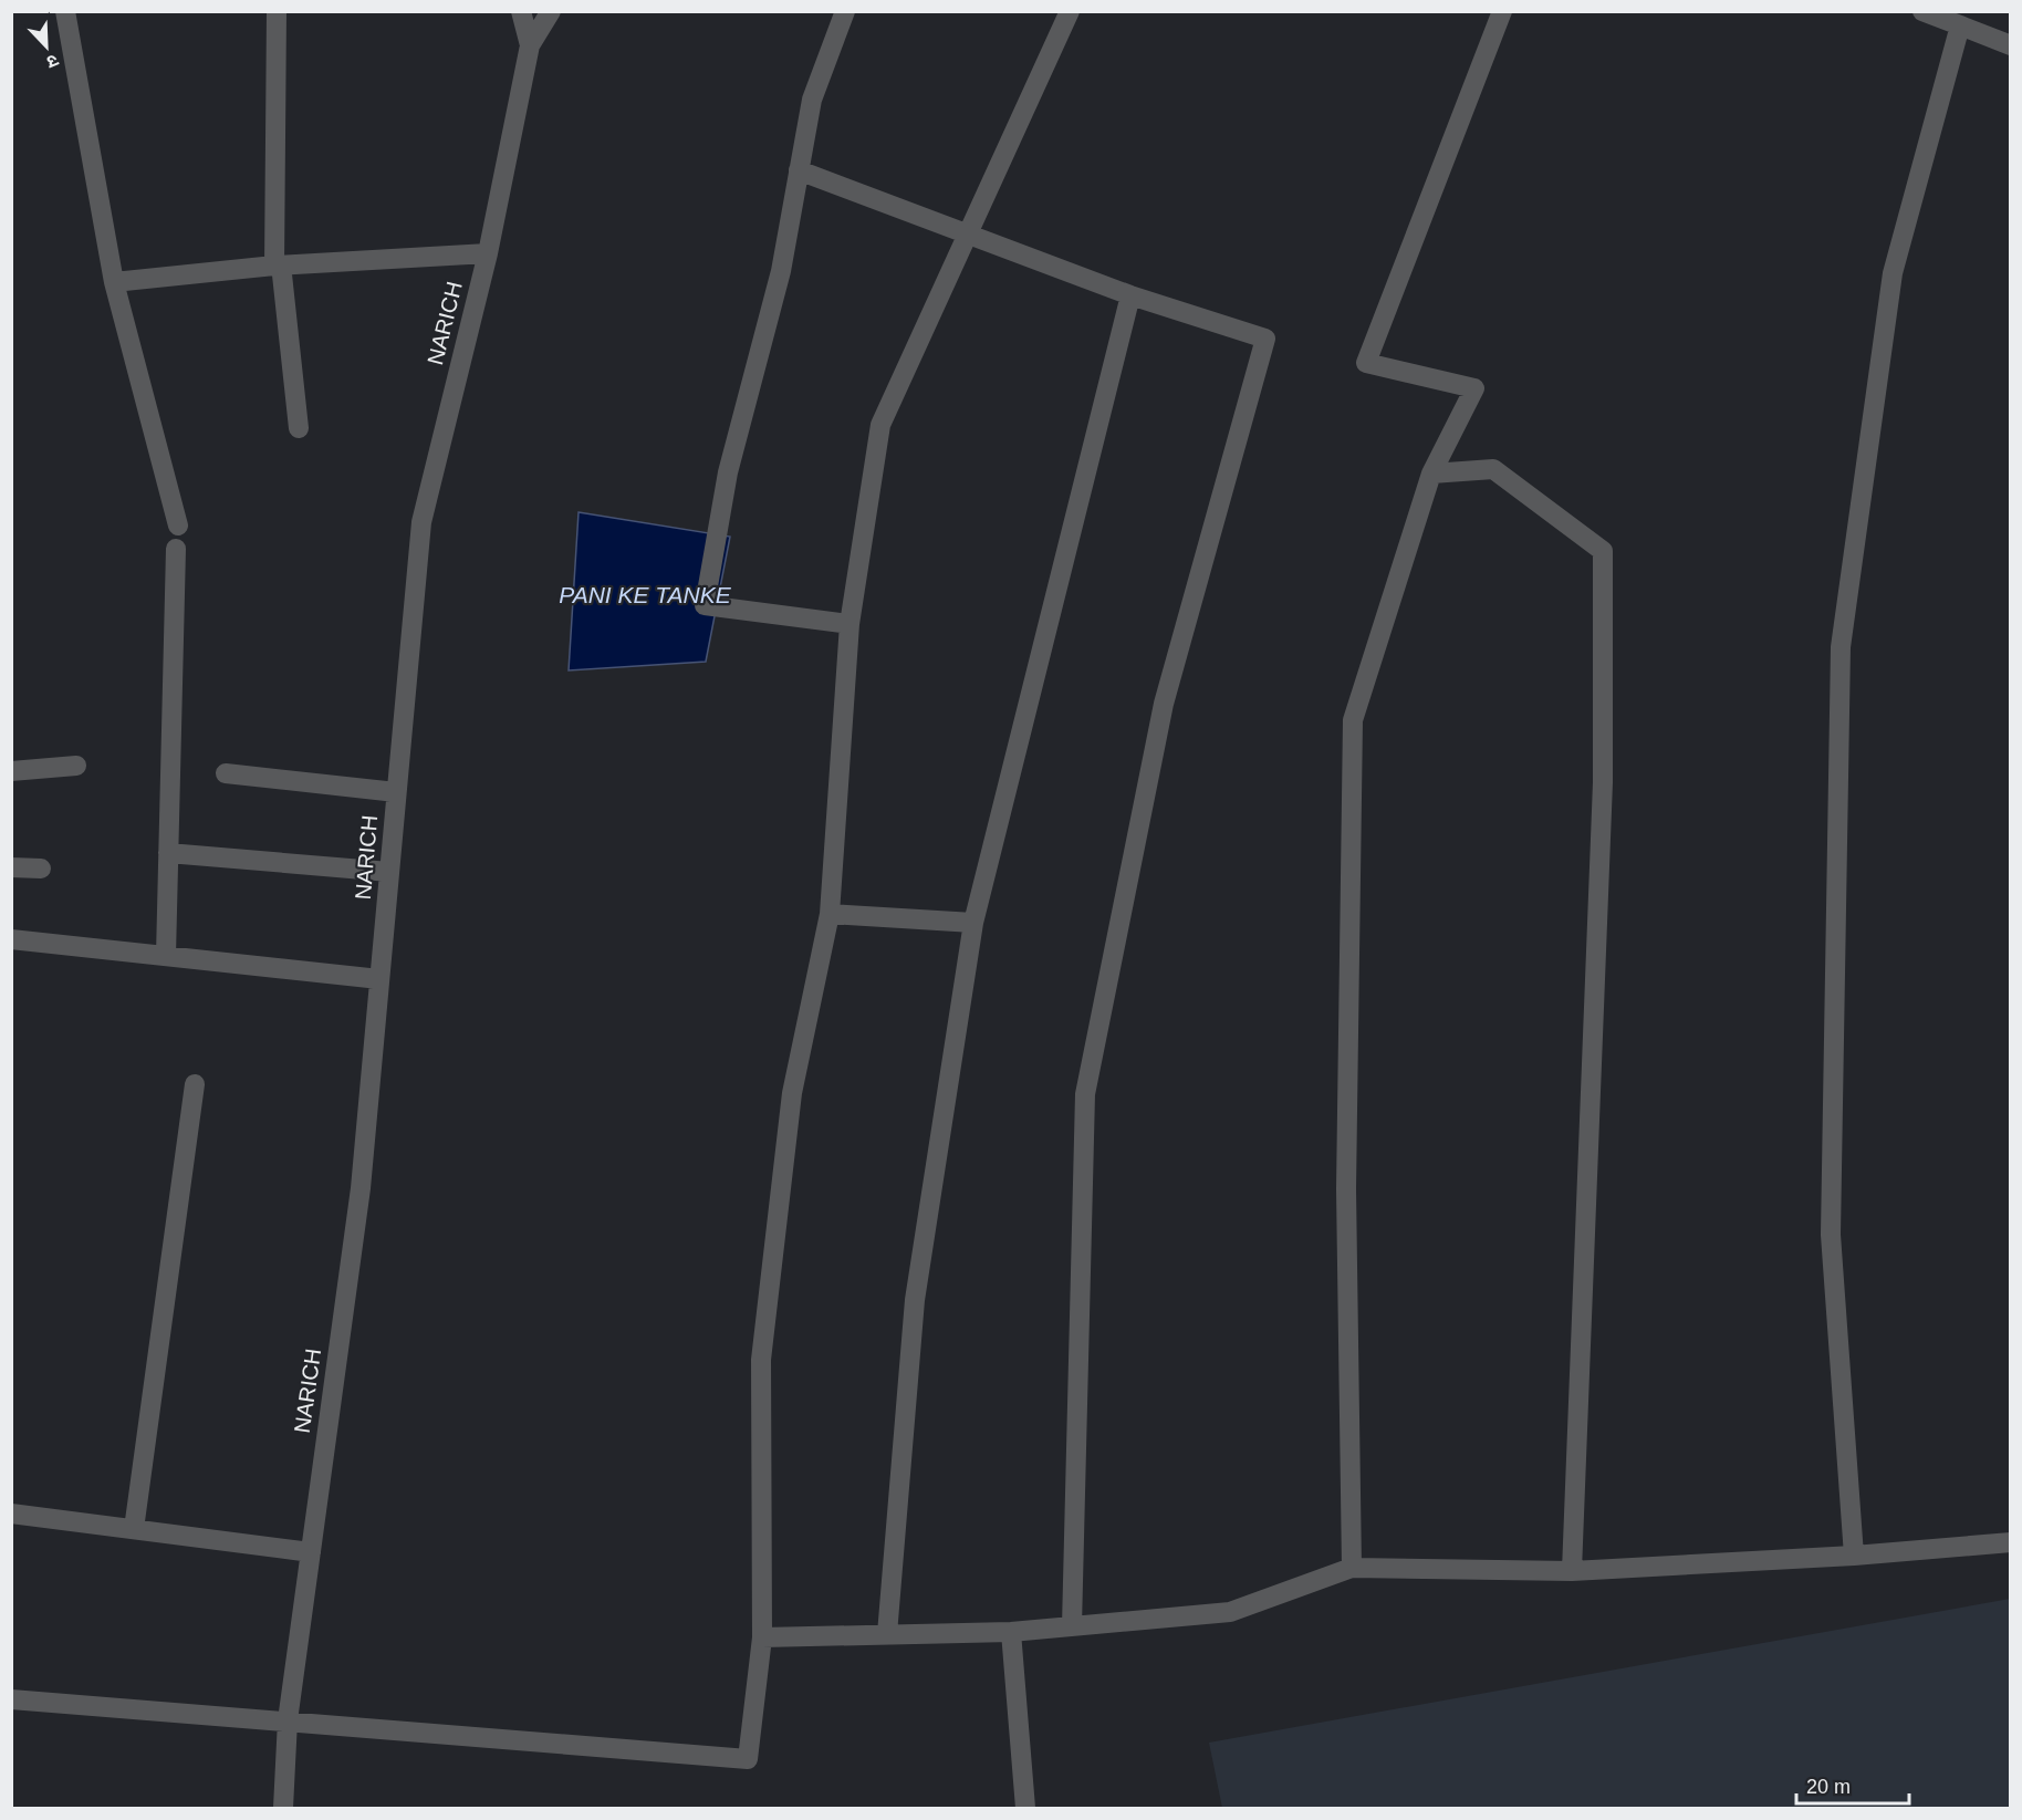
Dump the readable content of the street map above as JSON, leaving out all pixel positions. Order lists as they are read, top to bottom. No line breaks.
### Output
{"streets":{"street":["NARICH"]},"water":["PANI KE TANKE"],"scale_bar":"20 m","north":"bottom right"}
